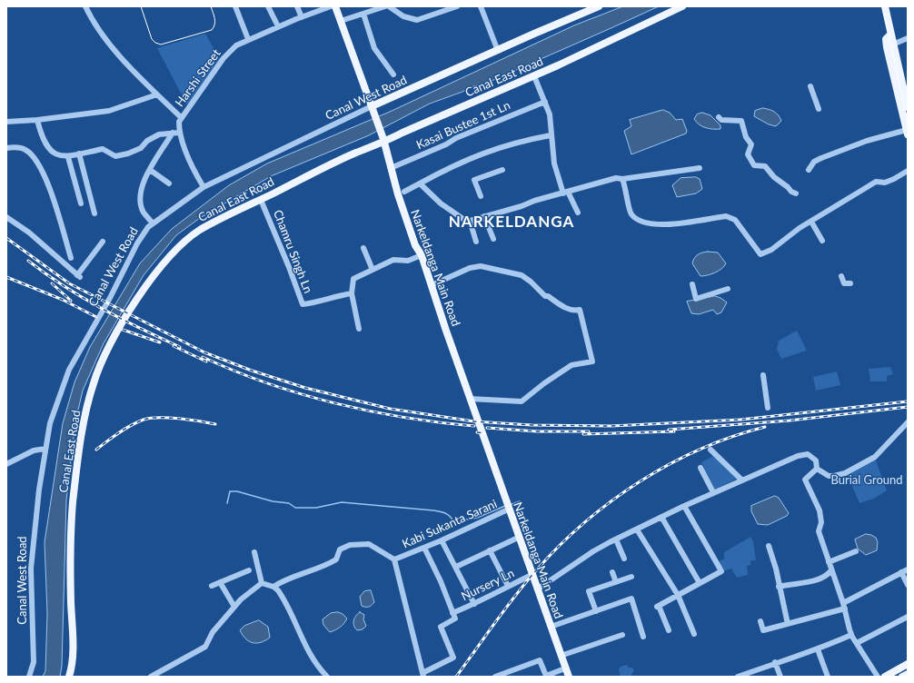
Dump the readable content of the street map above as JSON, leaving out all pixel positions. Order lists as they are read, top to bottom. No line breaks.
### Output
{"streets":{"main road":["Canal East Road","Canal West Road","Narkeldanga Main Road"],"street":["Harshi Street","Kasai Bustee 1st Ln","Chamru Singh Ln","Kabi Sukanta Sarani","Nursery Ln"]},"crossings":[["Canal East Road","Chamru Singh Ln"],["Canal East Road","Narkeldanga Main Road"],["Canal West Road","Narkeldanga Main Road"],["Kasai Bustee 1st Ln","Narkeldanga Main Road"],["Narkeldanga Main Road","Kabi Sukanta Sarani"],["Narkeldanga Main Road","Nursery Ln"]],"districts":["NARKELDANGA"],"parks":["Burial Ground"]}
